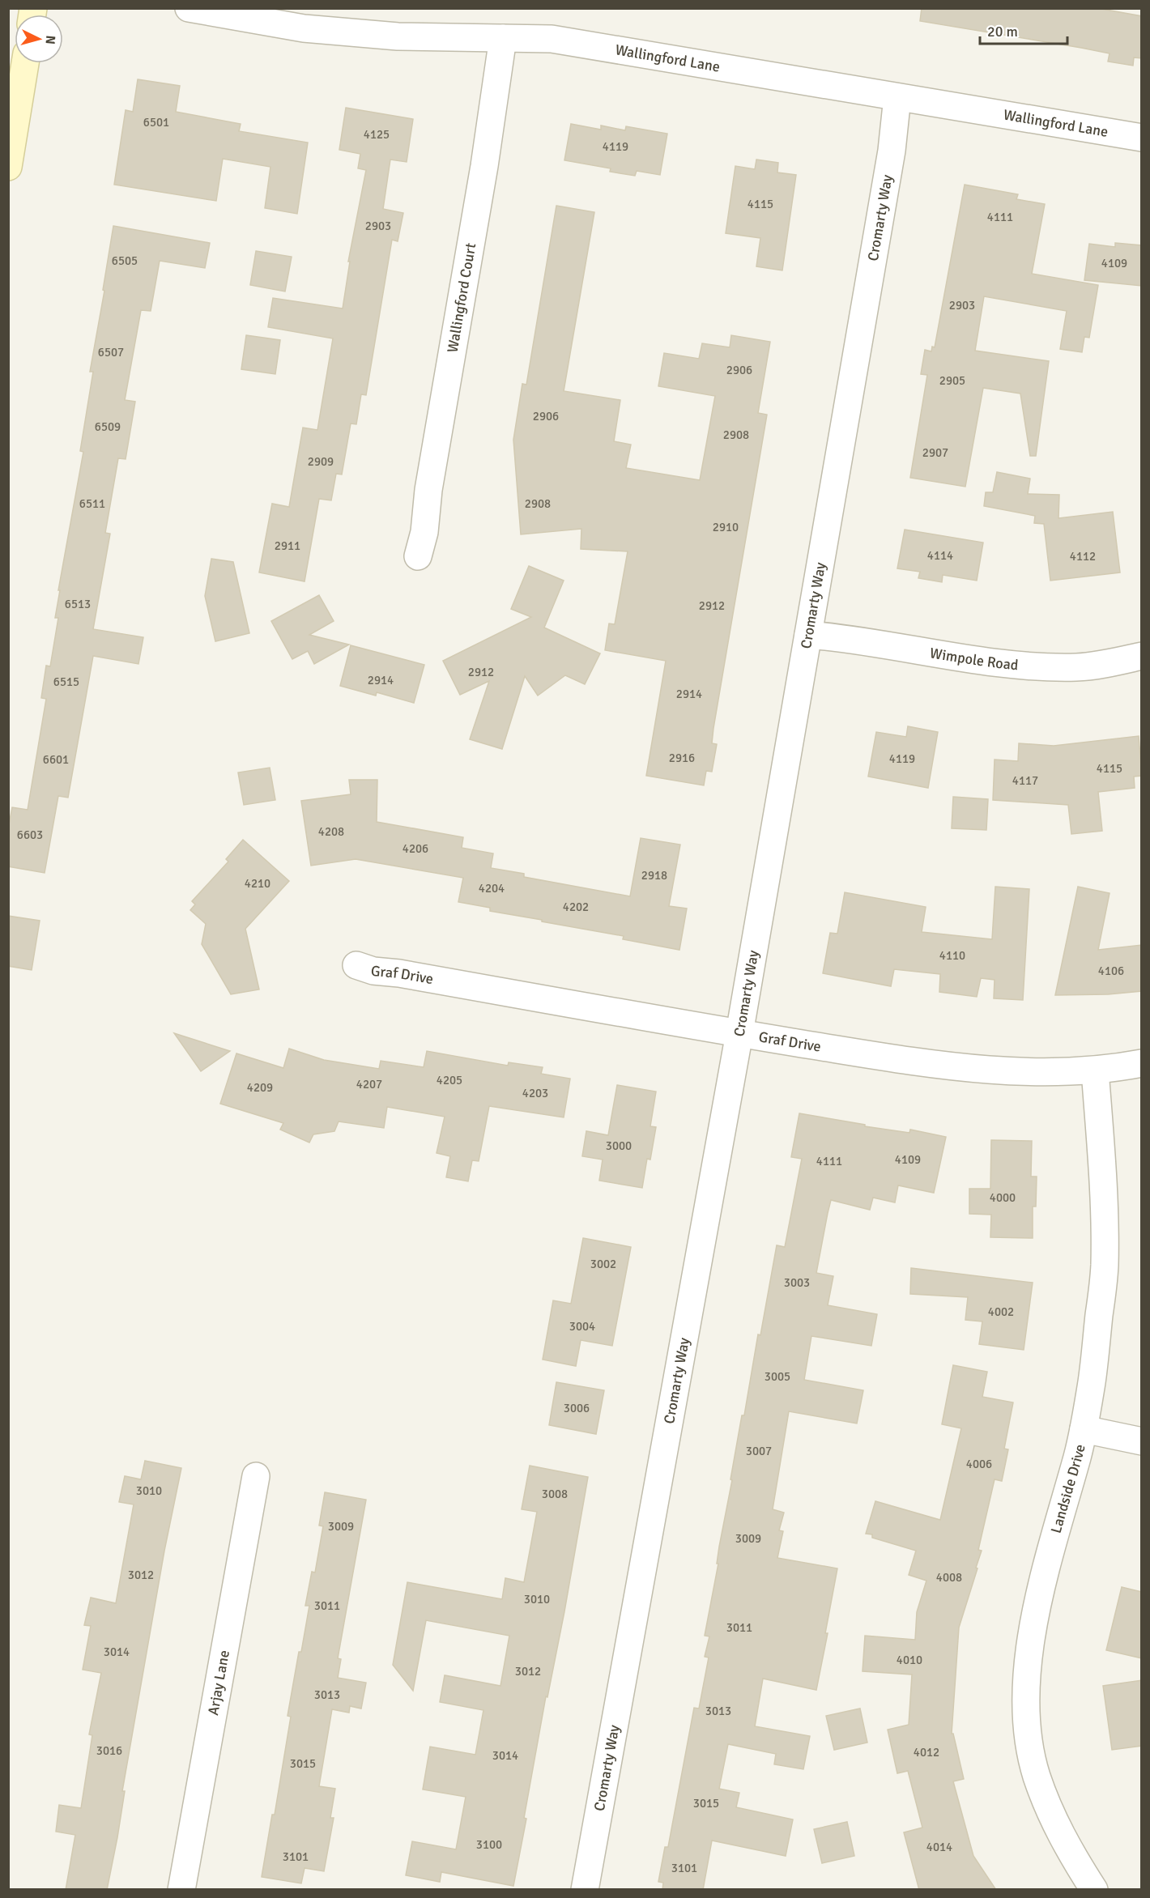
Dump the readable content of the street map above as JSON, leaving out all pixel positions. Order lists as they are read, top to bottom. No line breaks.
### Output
{"streets":{"street":["Wallingford Lane","Cromarty Way","Wallingford Court","Wimpole Road","Graf Drive","Landside Drive","Arjay Lane"]},"crossings":[["Wallingford Lane","Cromarty Way"],["Wallingford Lane","Wallingford Court"],["Cromarty Way","Wimpole Road"],["Cromarty Way","Graf Drive"],["Graf Drive","Landside Drive"]],"house_numbers":["6501","4125","4119","4115","4111","2903","6505","4109","2903","6507","2906","2905","2906","6509","2908","2907","2909","6511","2908","2910","2911","4114","4112","6513","2912","2912","2914","6515","2914","2916","4119","6601","4115","4117","4208","6603","4206","2918","4210","4204","4202","4110","4106","4205","4207","4209","4203","3000","4109","4111","4000","3002","3003","4002","3004","3005","3006","3007","4006","3010","3008","3009","3009","3012","4008","3010","3011","3011","3014","4010","3012","3013","3013","3016","4012","3014","3015","3015","3100","4014","3101","3101"],"scale_bar":"20 m","north":"right"}
